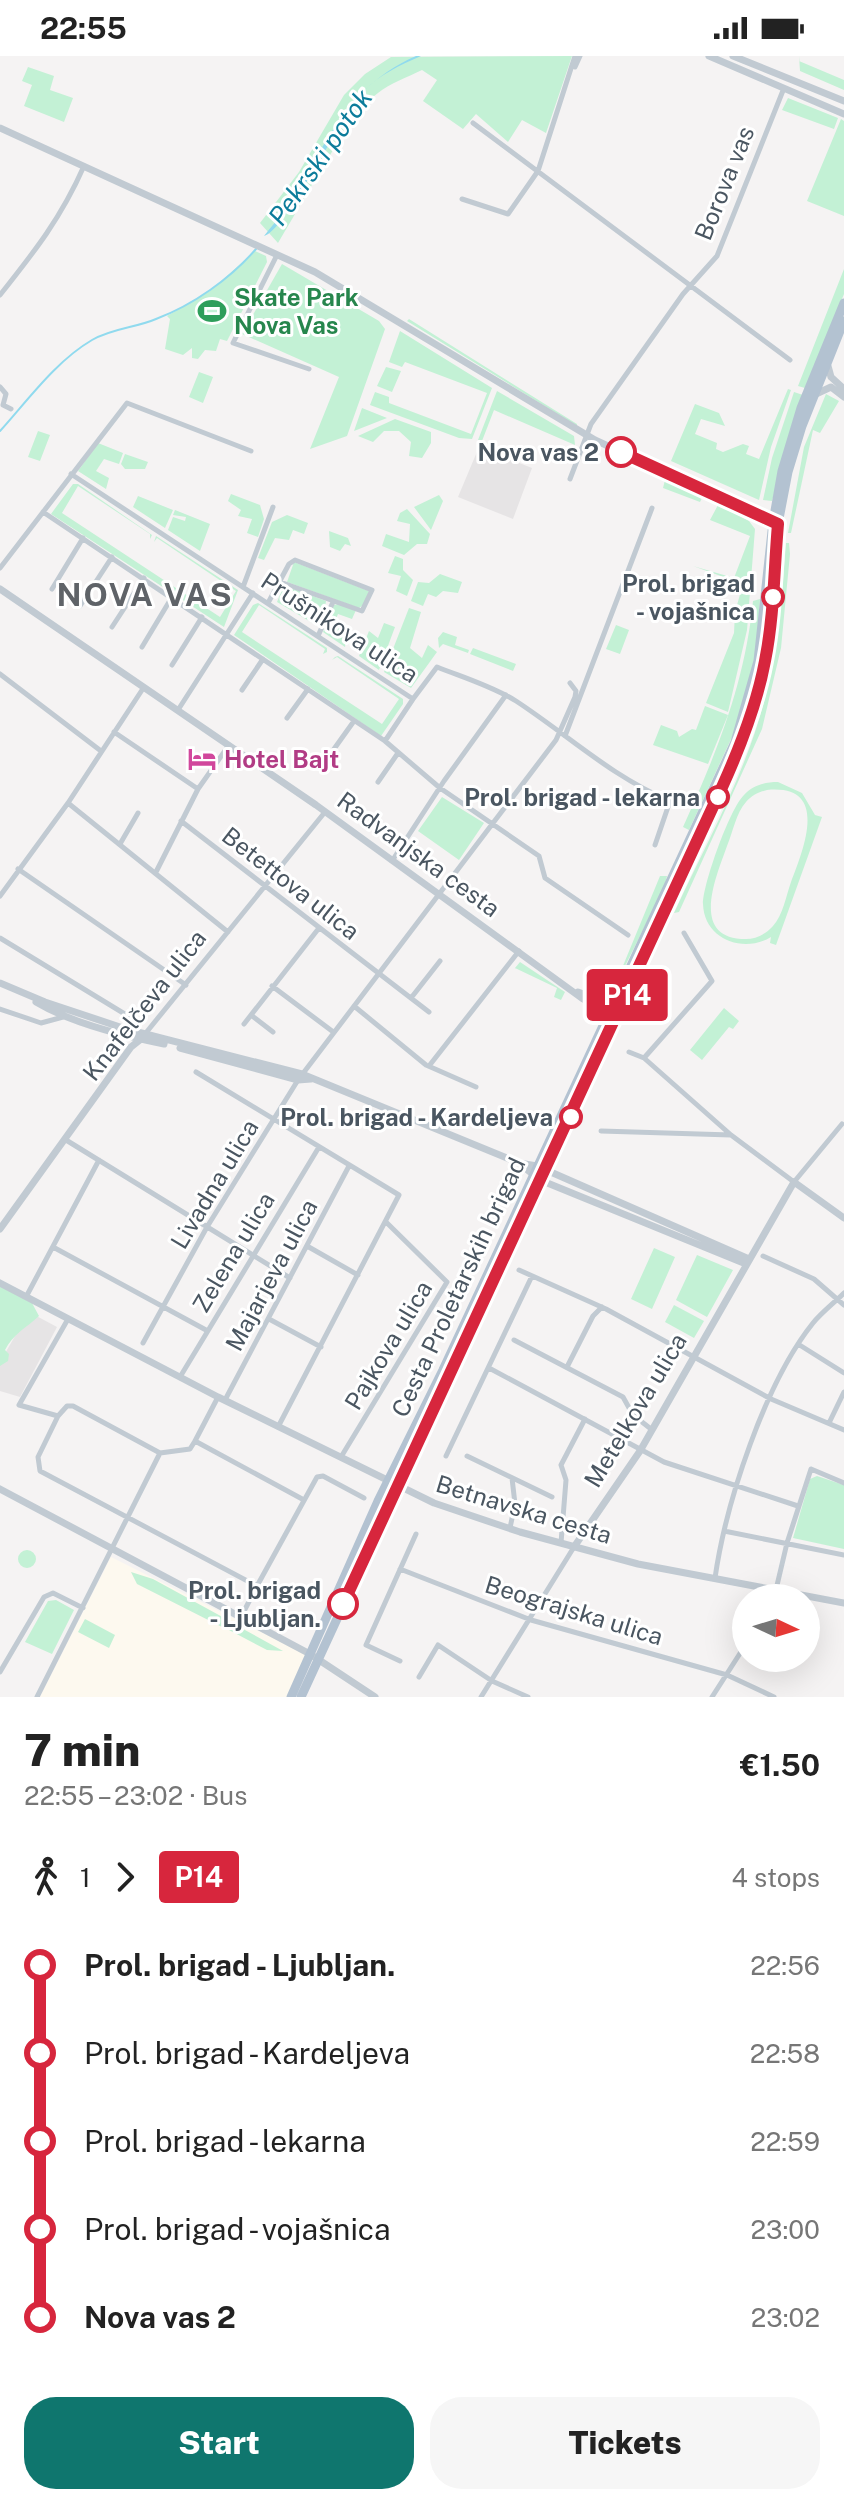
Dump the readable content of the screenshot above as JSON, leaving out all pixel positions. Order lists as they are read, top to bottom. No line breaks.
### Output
{"streets":{"main road":["Cesta Proletarskih brigad"],"street":["Borova vas","Prušnikova ulica","Radvanjska cesta","Betettova ulica","Knafelčeva ulica","Livadna ulica","Zelena ulica","Majarjeva ulica","Pajkova ulica","Metelkova ulica","Betnavska cesta","Beograjska ulica"]},"crossings":[["Prušnikova ulica","Livadna ulica"],["Radvanjska cesta","Knafelčeva ulica"],["Radvanjska cesta","Livadna ulica"],["Radvanjska cesta","Cesta Proletarskih brigad"],["Betettova ulica","Knafelčeva ulica"],["Betettova ulica","Livadna ulica"],["Zelena ulica","Betnavska cesta"],["Majarjeva ulica","Betnavska cesta"],["Cesta Proletarskih brigad","Betnavska cesta"],["Pajkova ulica","Betnavska cesta"],["Metelkova ulica","Betnavska cesta"],["Metelkova ulica","Beograjska ulica"]],"districts":["NOVA VAS"],"water":["Pekrski potok"],"places":{"sports":["Skate Park Nova Vas"],"other":["Nova vas 2","Prol. brigad - vojašnica","Prol. brigad - lekarna","Prol. brigad - Kardeljeva","Prol. brigad - Ljubljan."],"hotel":["Hotel Bajt"]},"lines":["bus line P14"],"north":"right","page":{"status":"22:55","on_map":"P14","heading":["7 min","22:55 – 23:02 · Bus","€1.50"],"legs":["1","P14","4 stops"],"list":[{"name":"Prol. brigad - Ljubljan.","value":"22:56"},{"name":"Prol. brigad - Kardeljeva","value":"22:58"},{"name":"Prol. brigad - lekarna","value":"22:59"},{"name":"Prol. brigad - vojašnica","value":"23:00"},{"name":"Nova vas 2","value":"23:02"}],"buttons":["Start","Tickets"]}}
